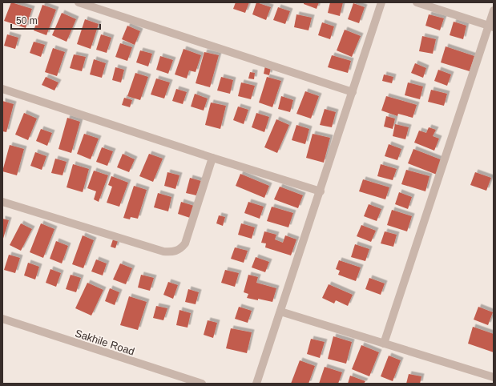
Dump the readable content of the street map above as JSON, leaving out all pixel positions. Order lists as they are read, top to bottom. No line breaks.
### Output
{"streets":{"street":["Sakhile Road"]},"scale_bar":"50 m"}
